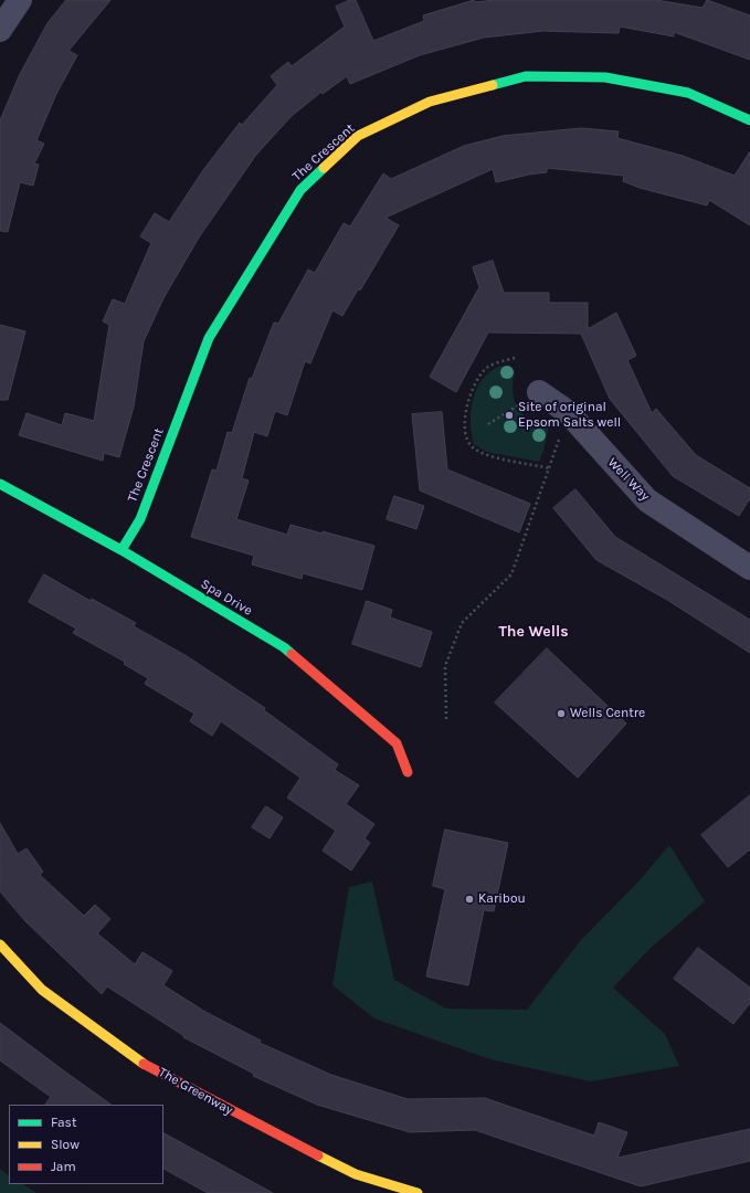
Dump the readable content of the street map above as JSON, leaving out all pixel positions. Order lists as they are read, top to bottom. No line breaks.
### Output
{"streets":{"street":["The Crescent","Well Way","Spa Drive","The Greenway"]},"crossings":[["The Crescent","Spa Drive"]],"districts":["The Wells"],"places":["Site of original Epsom Salts well","Wells Centre","Karibou"],"legend":["Fast","Slow","Jam"]}
